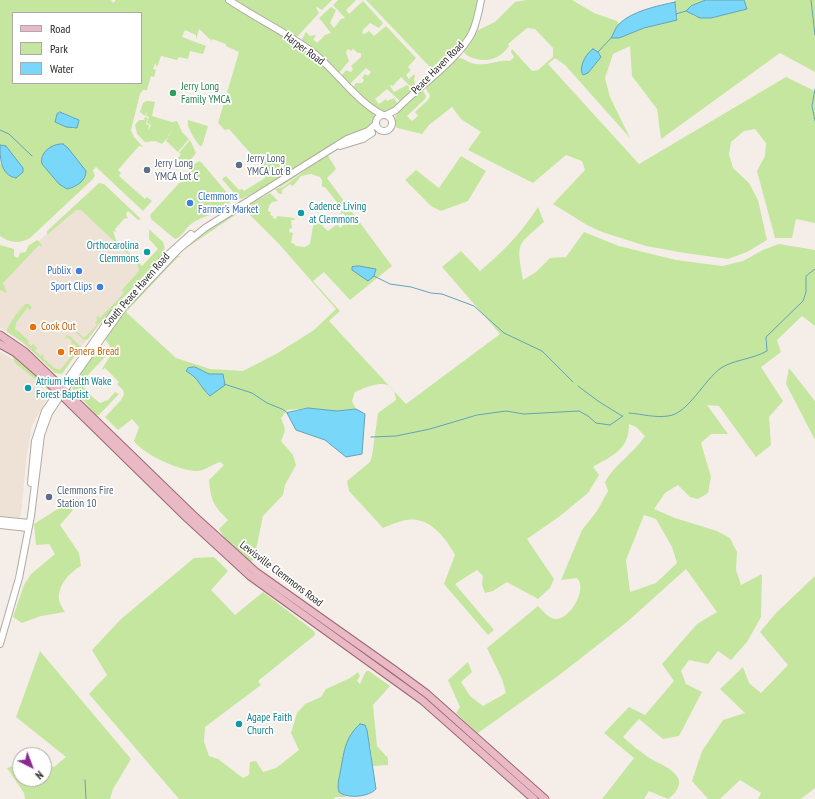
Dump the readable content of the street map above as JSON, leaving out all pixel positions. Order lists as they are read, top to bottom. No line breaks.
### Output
{"streets":{"main road":["Harper Road","Peace Haven Road","South Peace Haven Road","Lewisville Clemmons Road"]},"crossings":[["Harper Road","Peace Haven Road"],["South Peace Haven Road","Lewisville Clemmons Road"]],"places":["Jerry Long Family YMCA","Jerry Long YMCA Lot B","Jerry Long YMCA Lot C","Clemmons Farmer's Market","Cadence Living at Clemmons","Orthocarolina Clemmons","Publix","Sport Clips","Cook Out","Panera Bread","Atrium Health Wake Forest Baptist","Clemmons Fire Station 10","Agape Faith Church"],"legend":["Road","Park","Water"],"north":"bottom right"}
